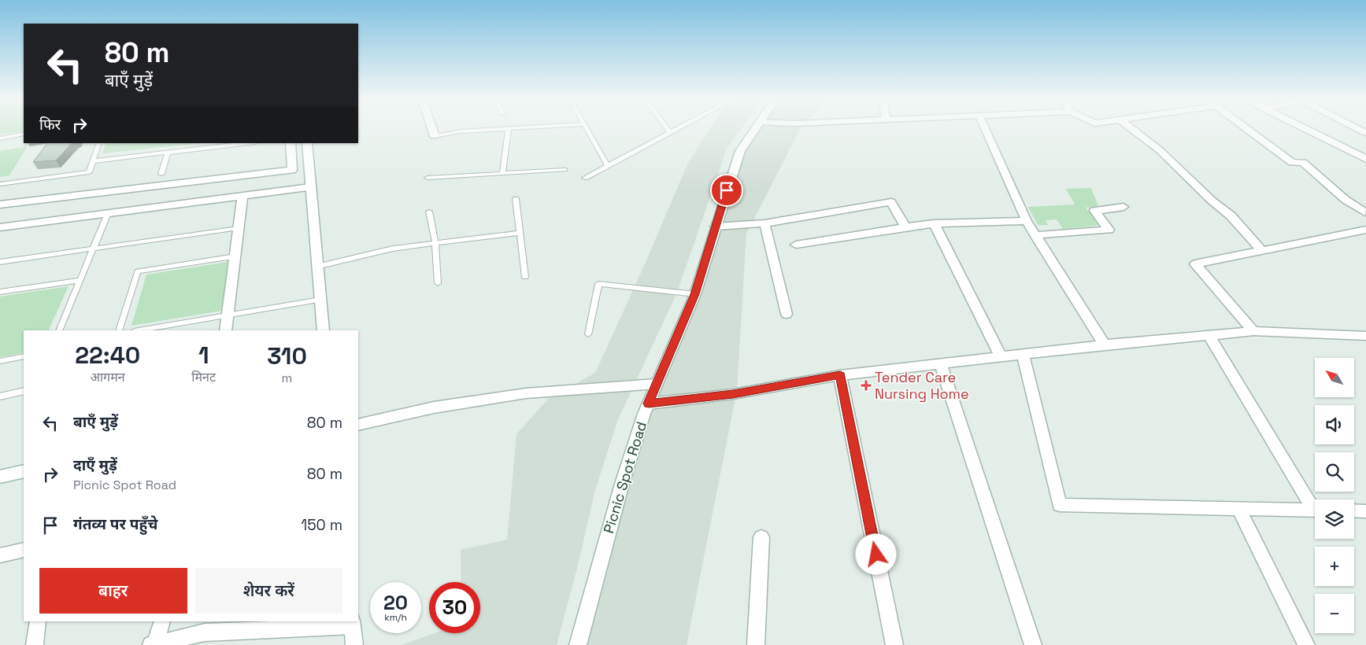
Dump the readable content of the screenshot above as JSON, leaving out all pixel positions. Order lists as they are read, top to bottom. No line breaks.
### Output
{"streets":{"street":["Picnic Spot Road"]},"places":{"health":["Tender Care Nursing Home"]},"north":"top left","page":{"turn":["80 m","बाएँ मुड़ें"],"then":"फिर","eta":["22:40","आगमन","1","मिनट","310","m"],"map_buttons":["+","−"],"list":[{"name":"बाएँ मुड़ें","value":"80 m"},{"name":"दाएँ मुड़ें","note":"Picnic Spot Road","value":"80 m"},{"name":"गंतव्य पर पहुँचे","value":"150 m"}],"buttons":["बाहर","शेयर करें"],"speed":"20 km/h","limit":"30"}}
